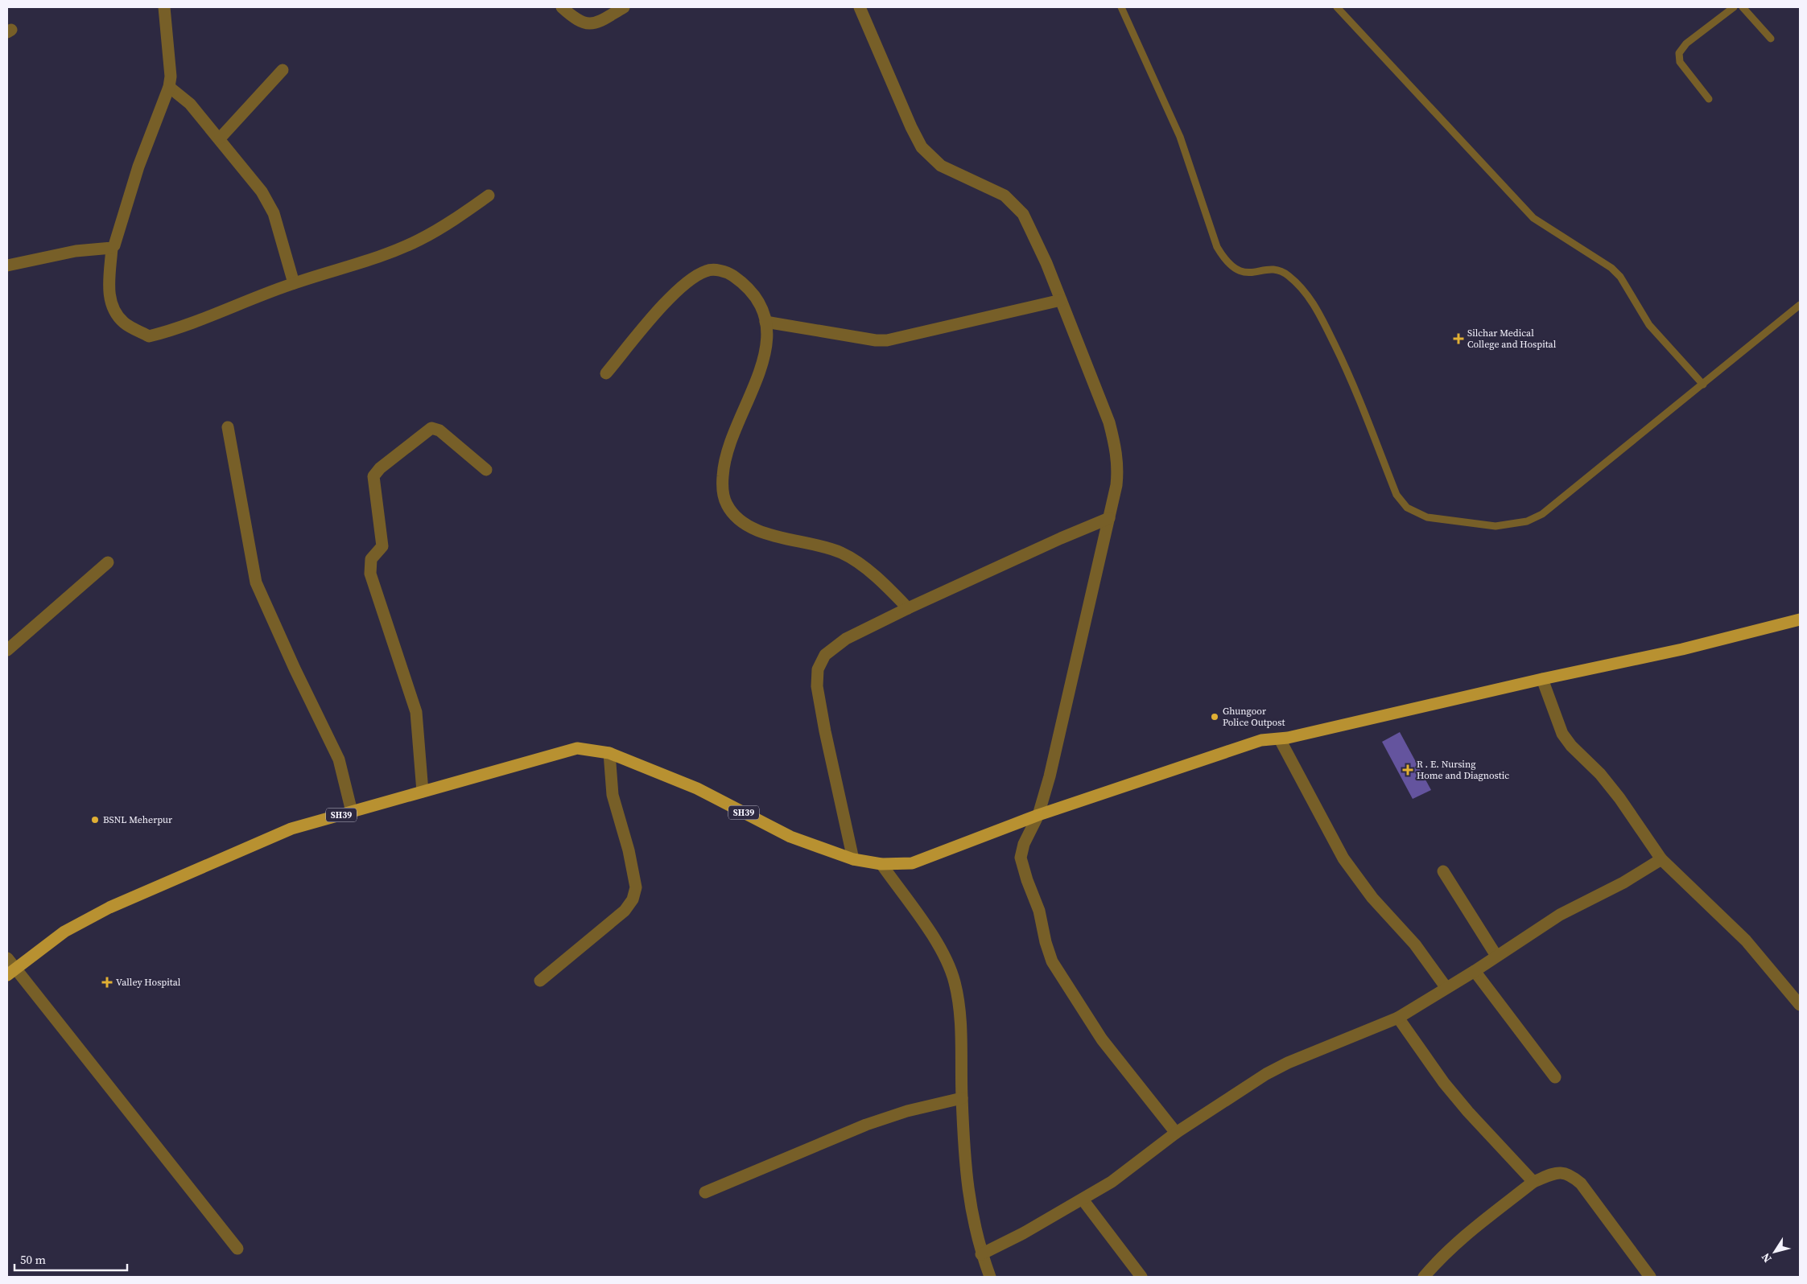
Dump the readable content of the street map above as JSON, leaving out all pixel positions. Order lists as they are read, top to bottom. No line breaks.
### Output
{"streets":{"main road":["SH39"]},"places":{"health":["Silchar Medical College and Hospital","R . E. Nursing Home and Diagnostic","Valley Hospital"],"other":["Ghungoor Police Outpost","BSNL Meherpur"]},"scale_bar":"50 m","north":"bottom left"}
